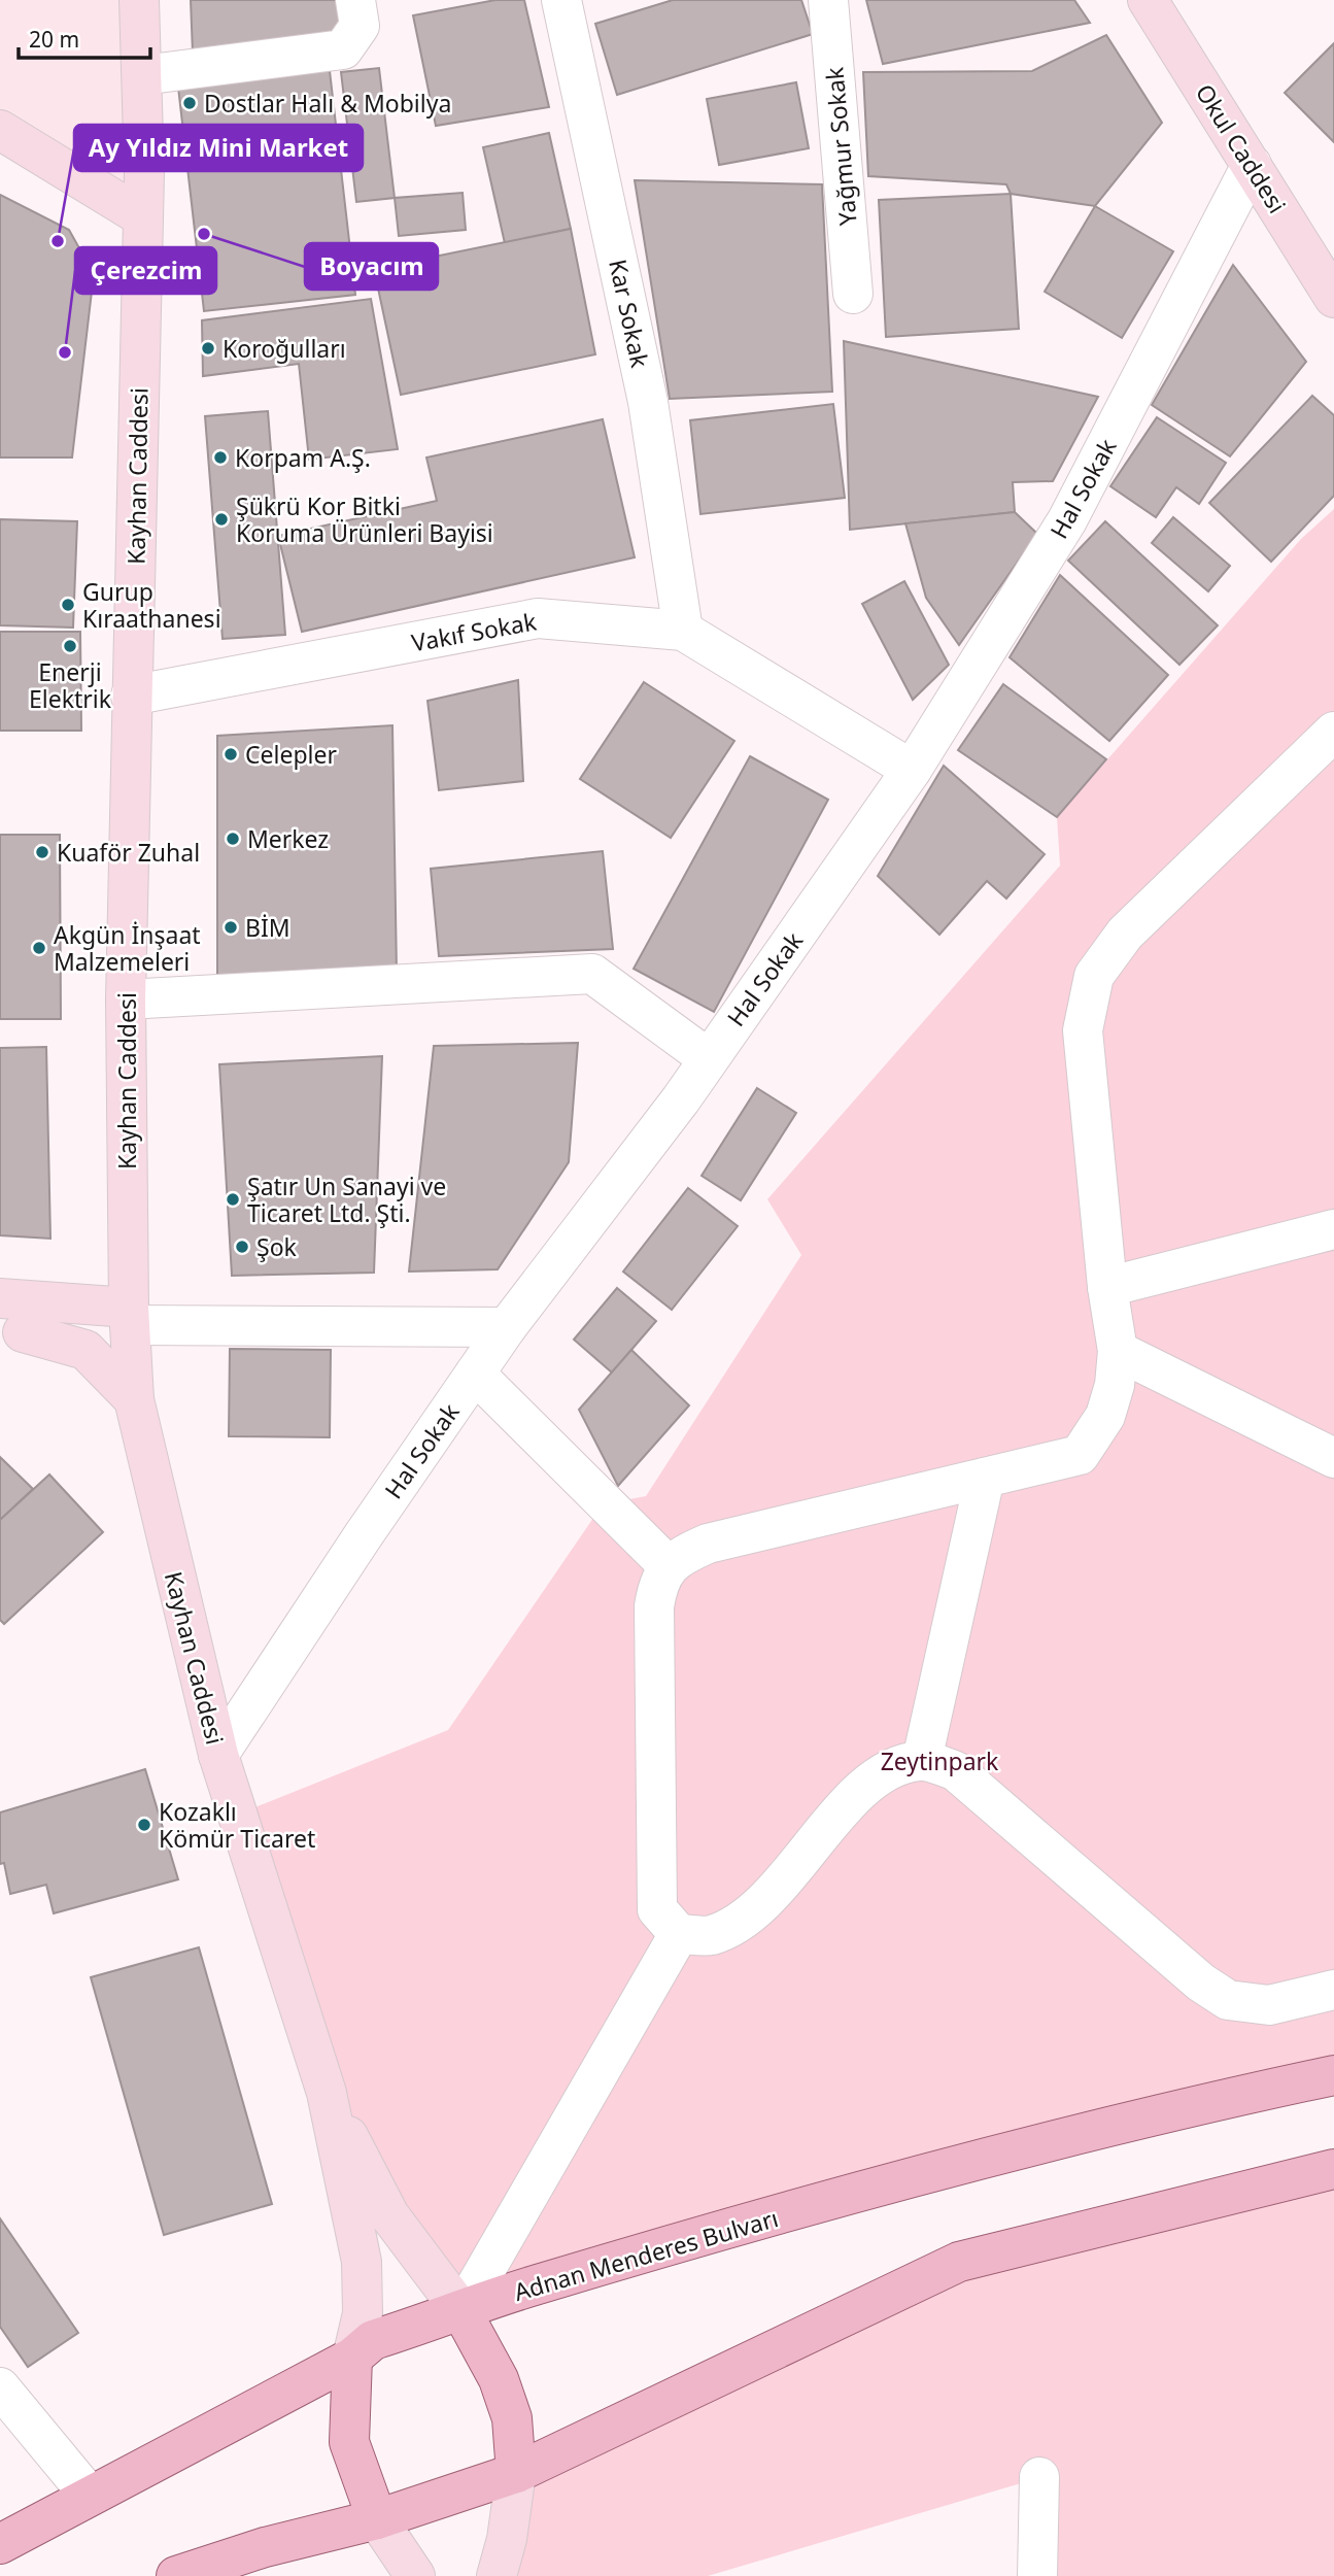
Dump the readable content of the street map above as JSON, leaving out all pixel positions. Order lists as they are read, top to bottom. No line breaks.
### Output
{"streets":{"main road":["Okul Caddesi","Kayhan Caddesi","Adnan Menderes Bulvarı"],"street":["Yağmur Sokak","Kar Sokak","Hal Sokak","Vakıf Sokak"]},"crossings":[["Okul Caddesi","Hal Sokak"],["Kar Sokak","Vakıf Sokak"],["Kayhan Caddesi","Hal Sokak"],["Kayhan Caddesi","Vakıf Sokak"],["Hal Sokak","Vakıf Sokak"]],"parks":["Zeytinpark"],"places":["Dostlar Halı & Mobilya","Boyacım","Ay Yıldız Mini Market","Koroğulları","Çerezcim","Korpam A.Ş.","Şükrü Kor Bitki Koruma Ürünleri Bayisi","Gurup Kıraathanesi","Enerji Elektrik","Celepler","Merkez","Kuaför Zuhal","BİM","Akgün İnşaat Malzemeleri","Şatır Un Sanayi ve Ticaret Ltd. Şti.","Şok","Kozaklı Kömür Ticaret"],"scale_bar":"20 m"}
